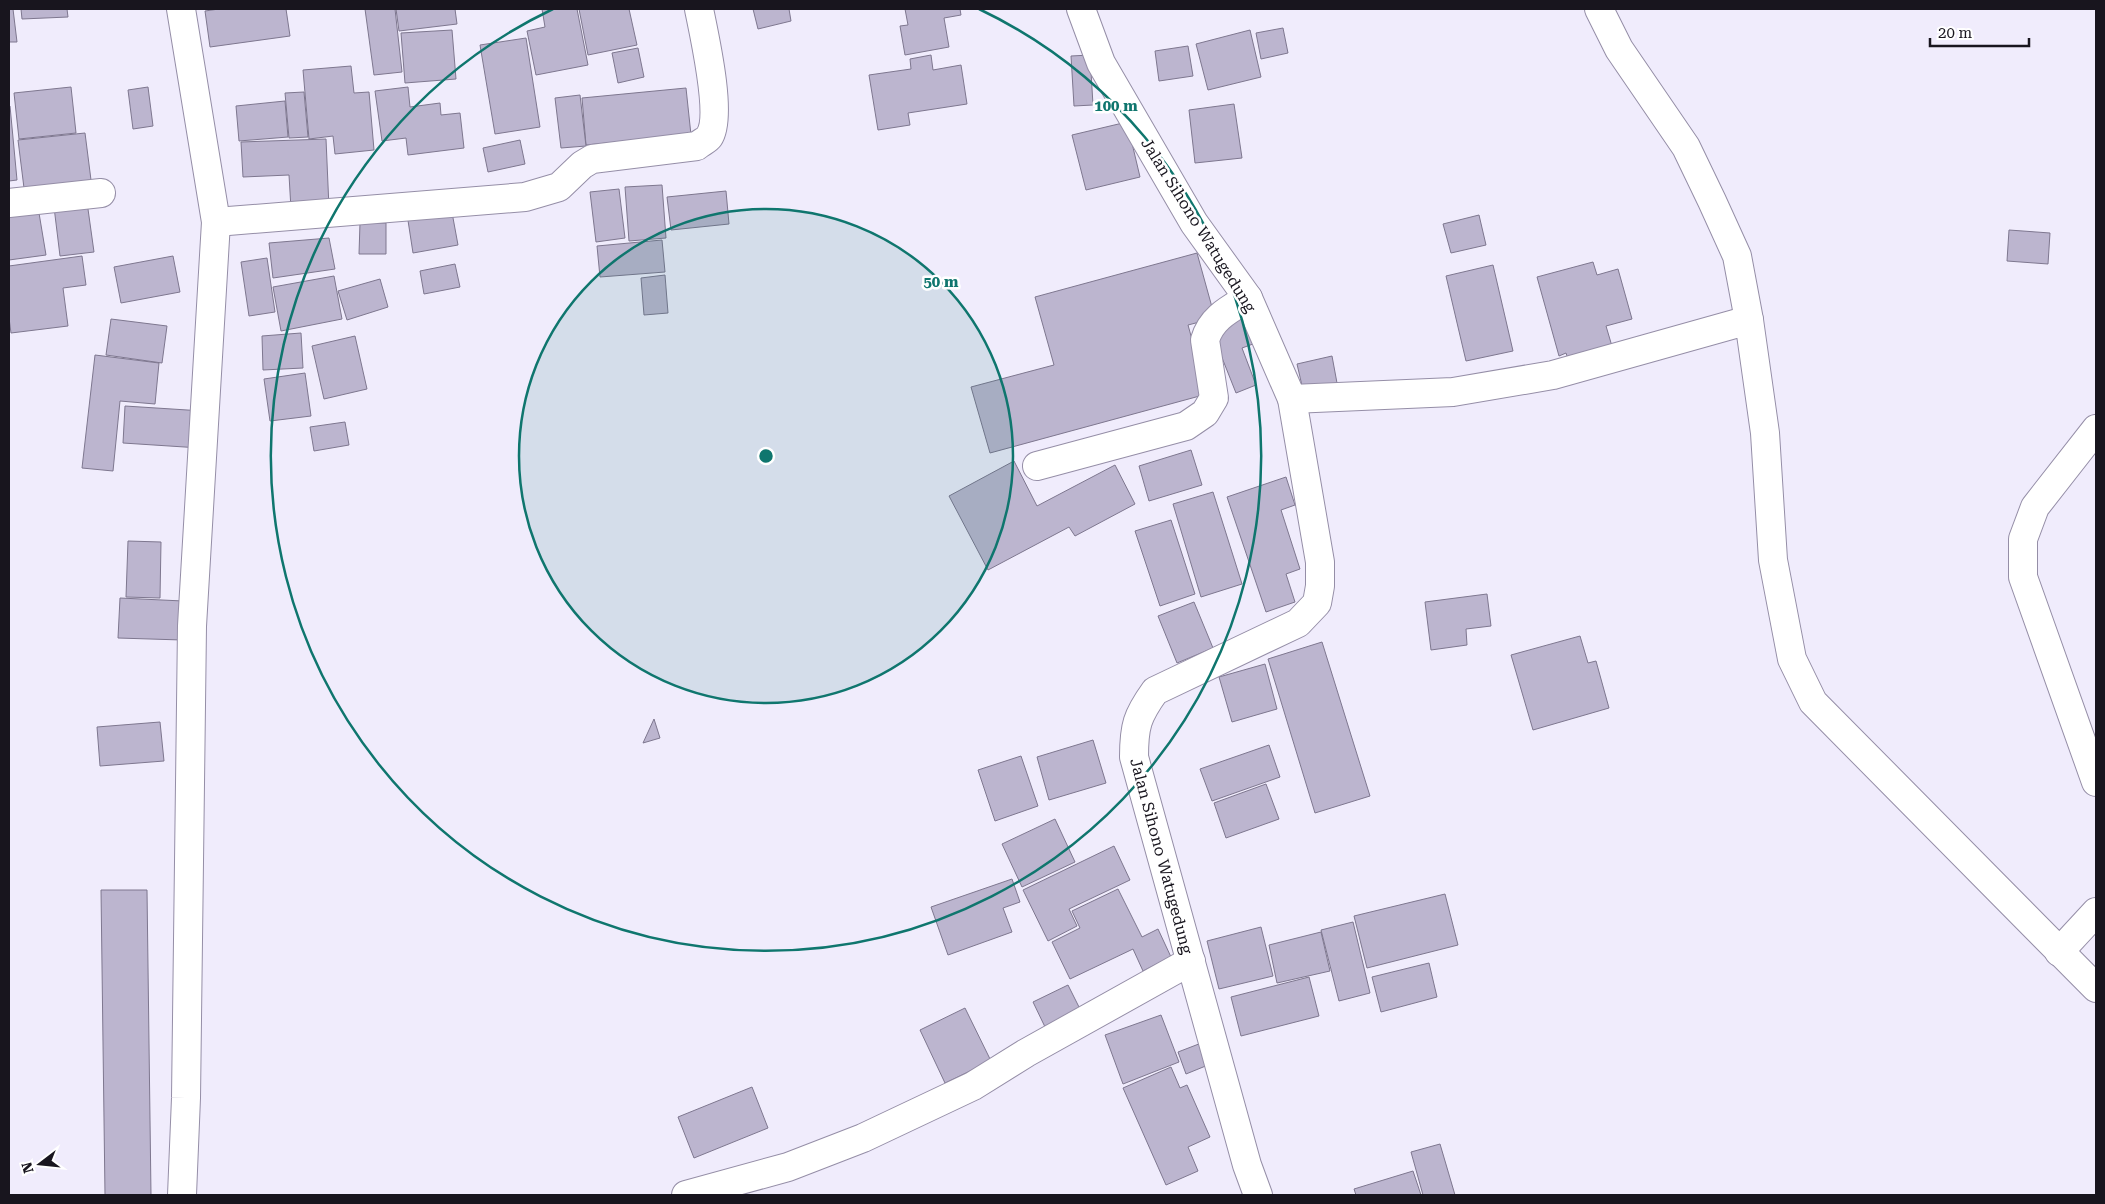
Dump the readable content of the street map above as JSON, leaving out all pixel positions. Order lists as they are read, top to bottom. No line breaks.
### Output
{"streets":{"street":["Jalan Sihono Watugedung"]},"scale_bar":"20 m","north":"left","rings":["100 m","50 m"]}
